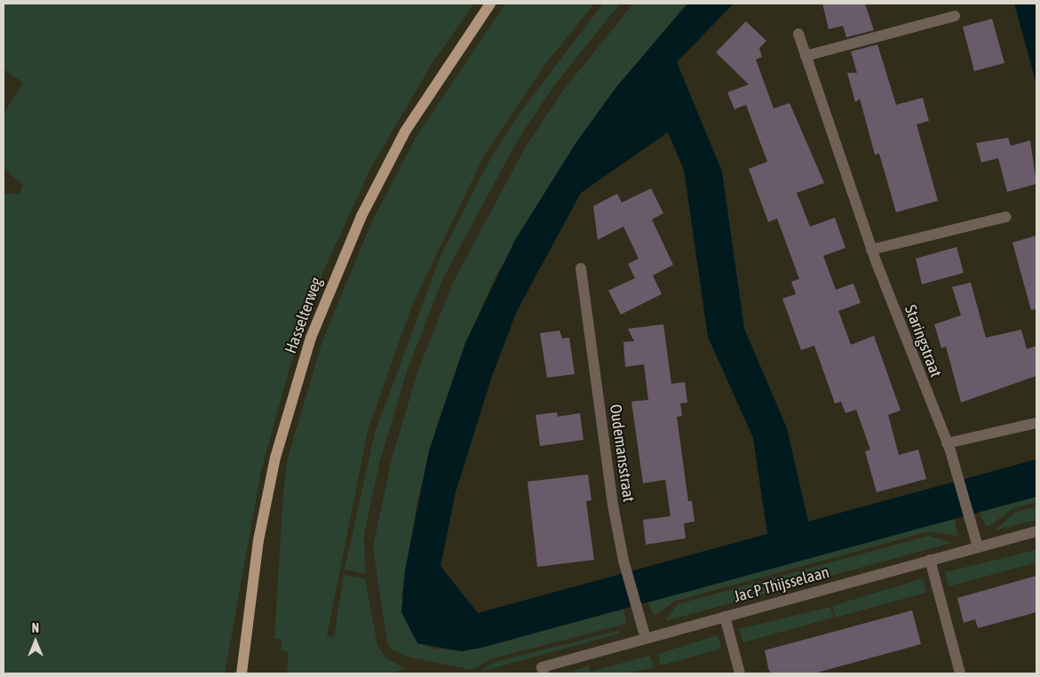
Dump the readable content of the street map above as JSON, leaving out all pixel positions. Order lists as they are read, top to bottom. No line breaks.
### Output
{"streets":{"main road":["Hasselterweg"],"street":["Staringstraat","Oudemansstraat","Jac P Thijsselaan"]},"crossings":[["Staringstraat","Jac P Thijsselaan"],["Oudemansstraat","Jac P Thijsselaan"]],"north":"top"}
